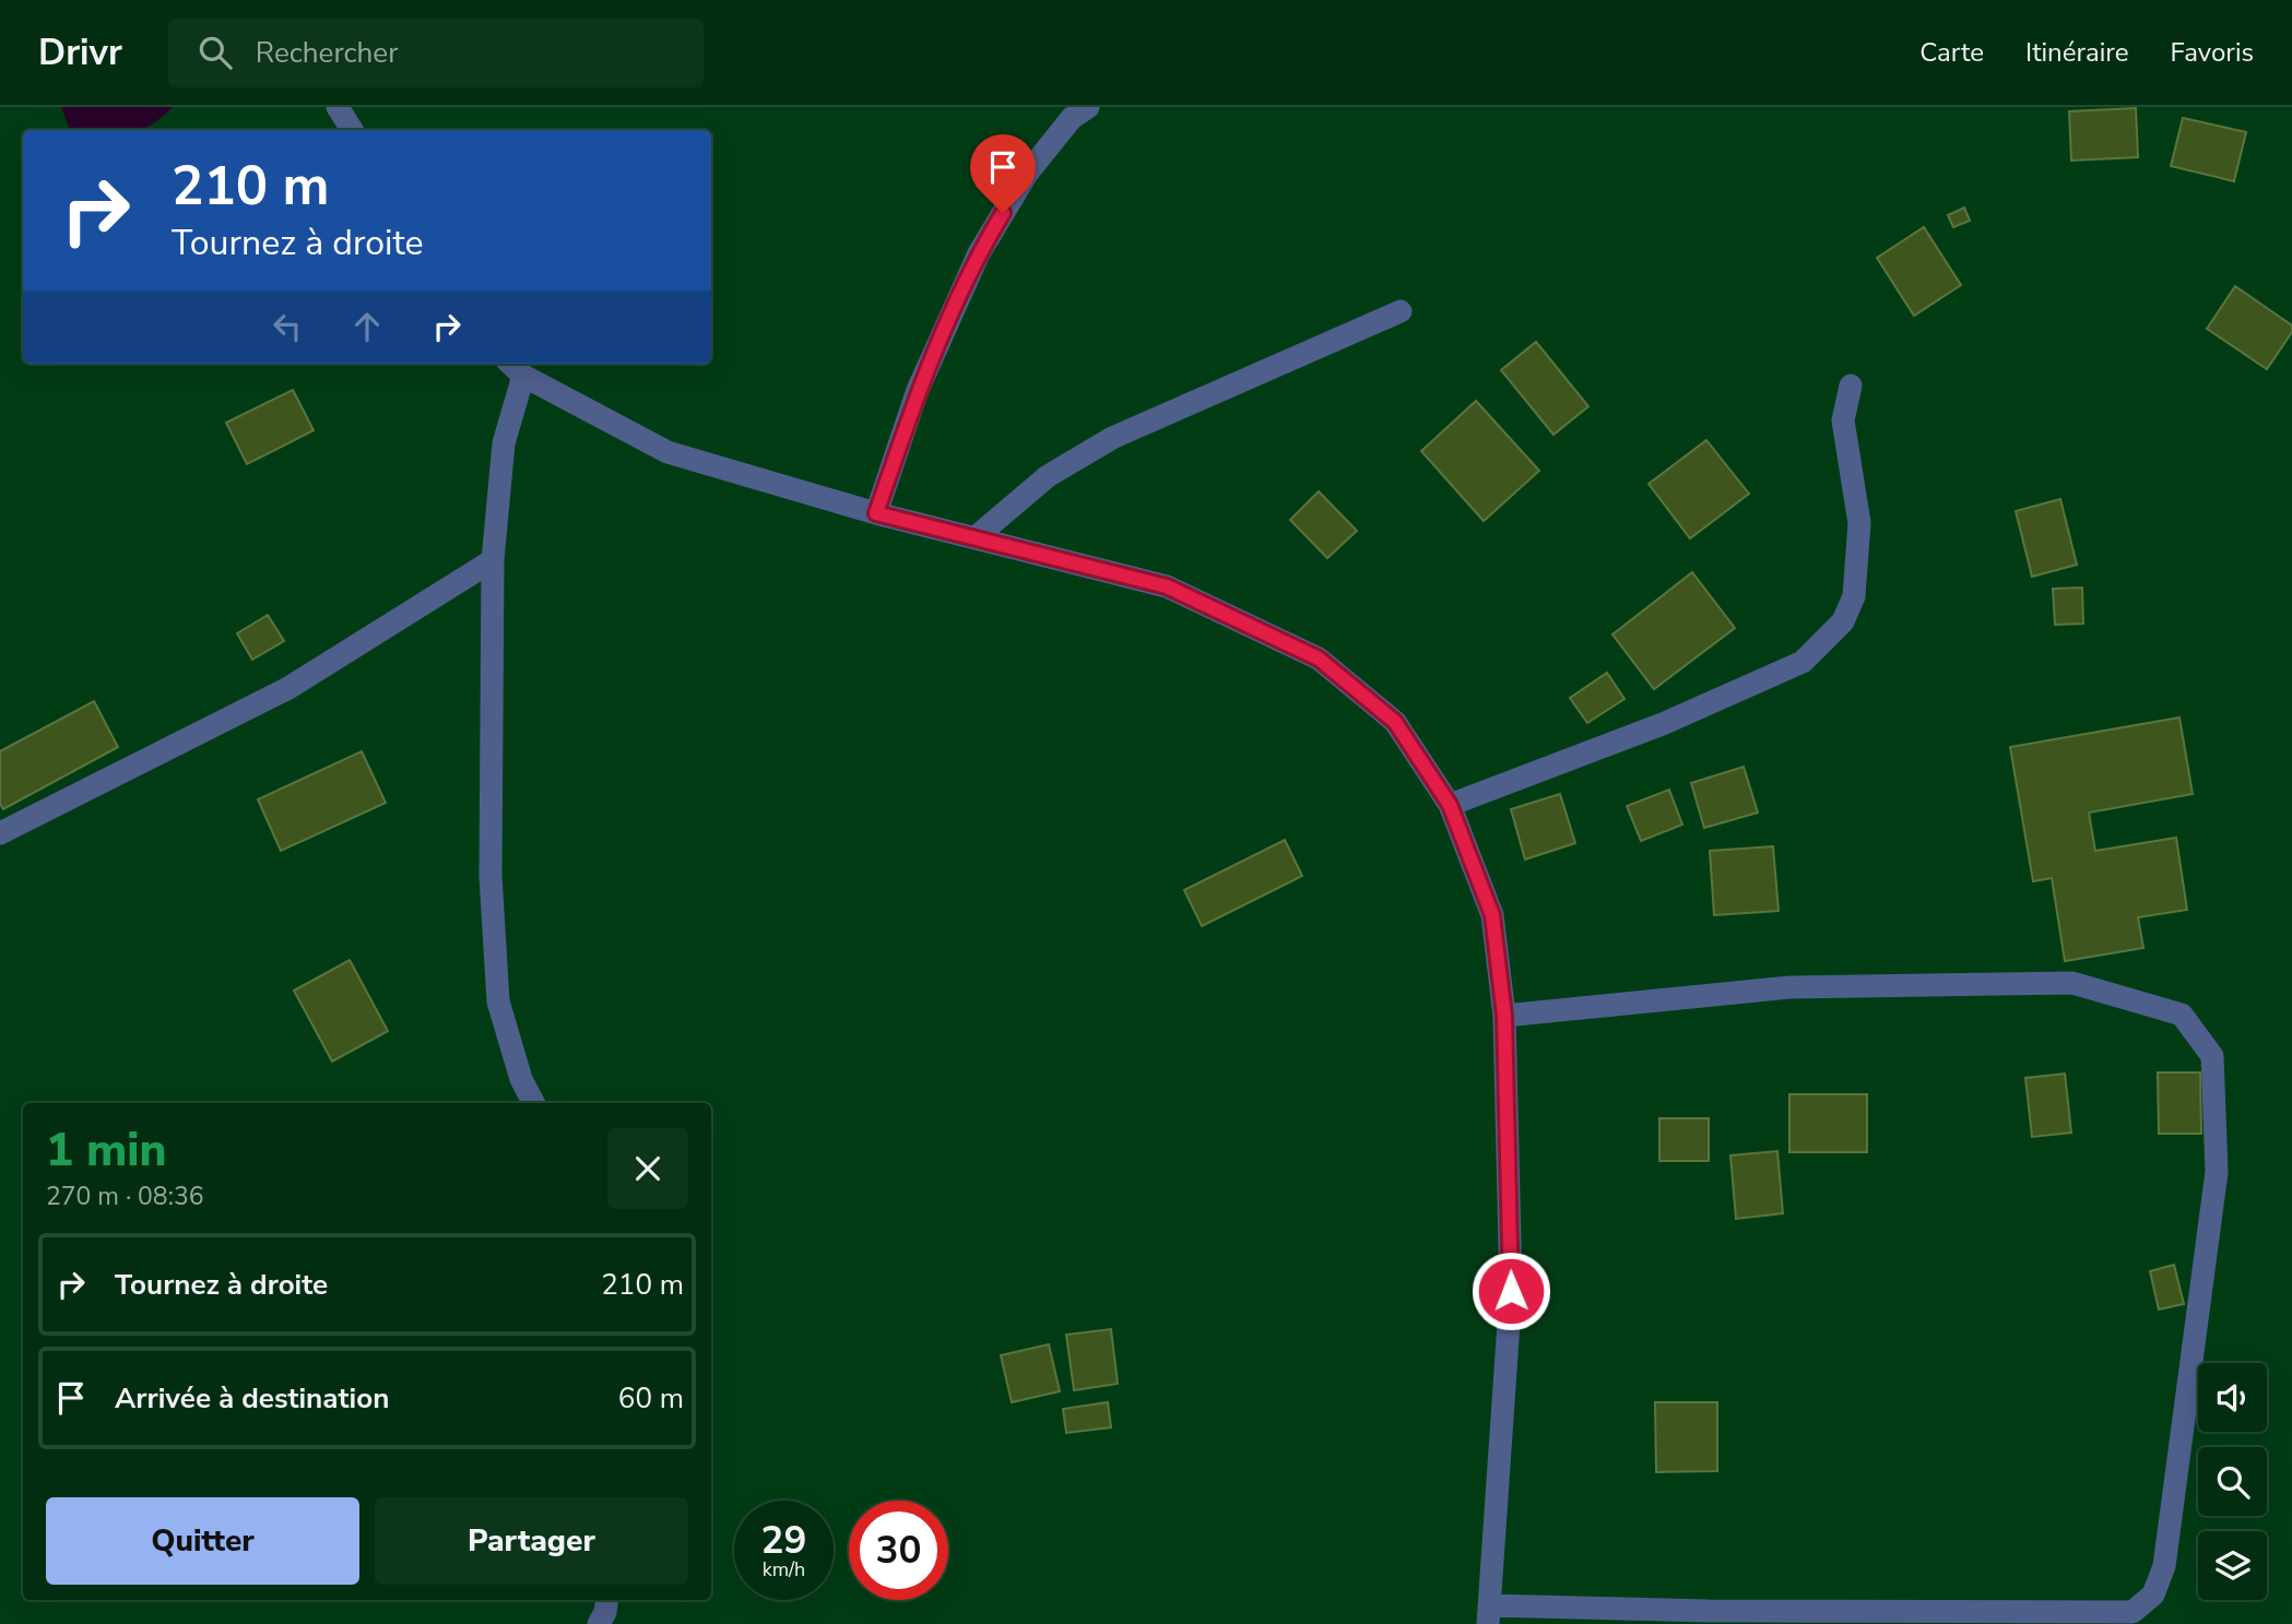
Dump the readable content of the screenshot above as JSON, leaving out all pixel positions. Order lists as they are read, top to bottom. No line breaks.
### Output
{"page":{"header":"Drivr","search":"Rechercher","nav":["Carte","Itinéraire","Favoris"],"turn":["210 m","Tournez à droite"],"heading":["1 min","270 m · 08:36"],"list":[{"name":"Tournez à droite","value":"210 m"},{"name":"Arrivée à destination","value":"60 m"}],"buttons":["Quitter","Partager"],"speed":"29 km/h","limit":"30"}}
